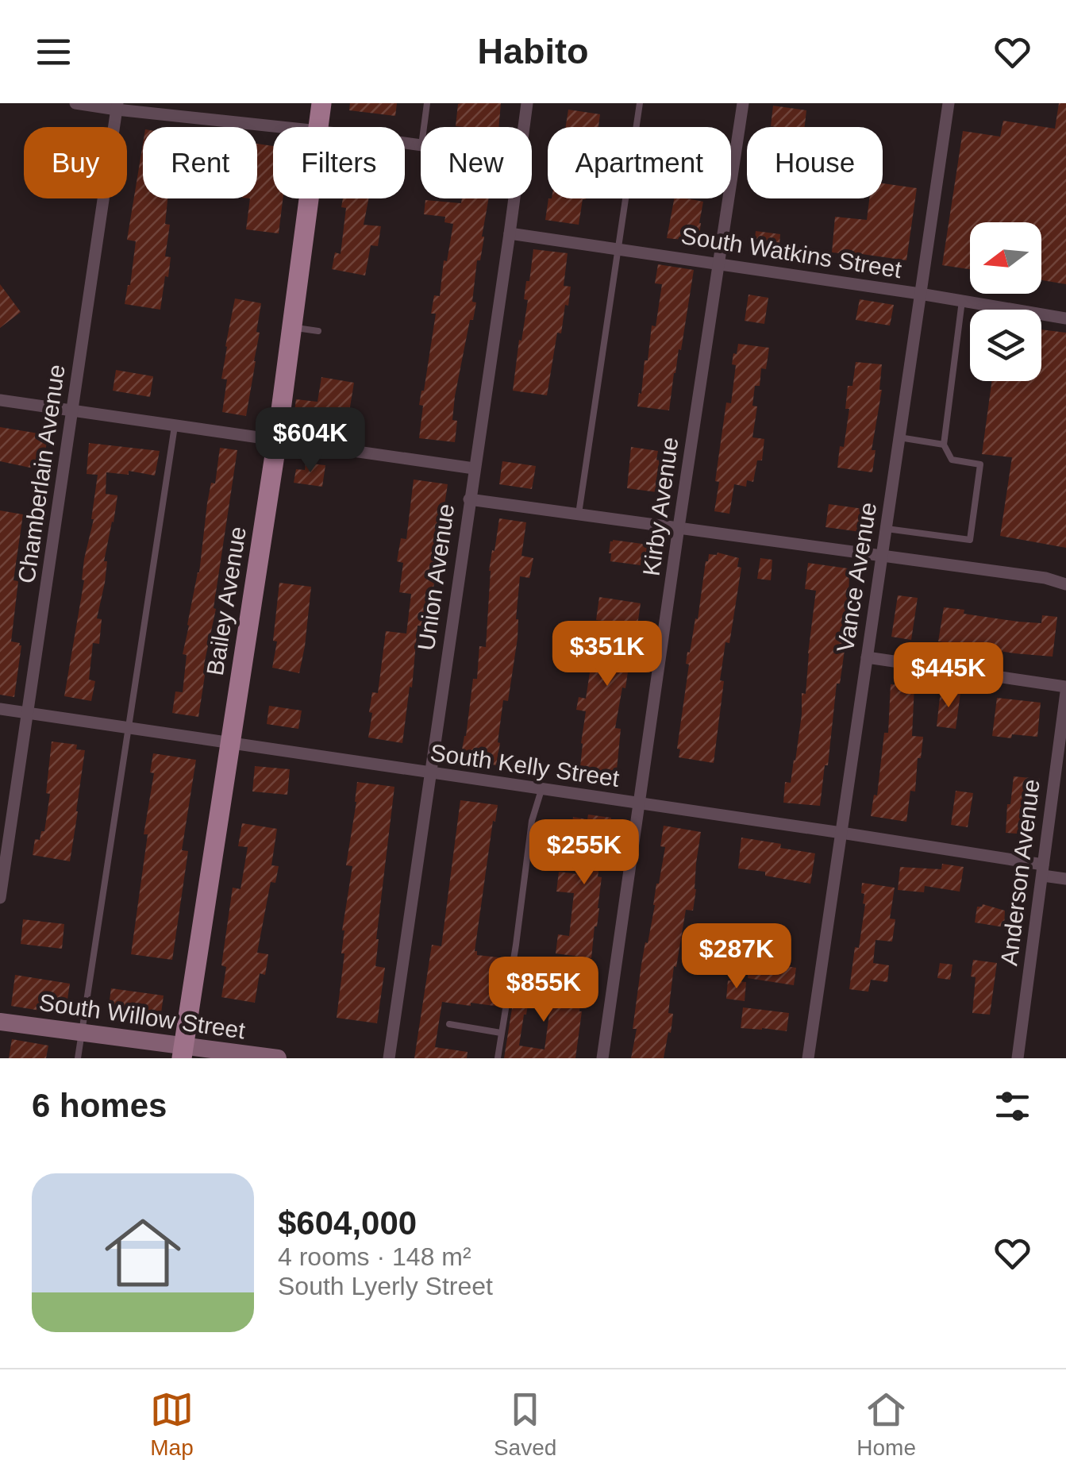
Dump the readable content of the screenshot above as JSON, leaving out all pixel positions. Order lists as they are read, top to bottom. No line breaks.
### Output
{"streets":{"main road":["Bailey Avenue","South Willow Street"],"street":["South Watkins Street","Chamberlain Avenue","Kirby Avenue","Union Avenue","Vance Avenue","South Kelly Street","Anderson Avenue"]},"crossings":[["South Watkins Street","Kirby Avenue"],["South Watkins Street","Union Avenue"],["South Watkins Street","Vance Avenue"],["Chamberlain Avenue","South Kelly Street"],["Kirby Avenue","South Kelly Street"],["Union Avenue","South Kelly Street"],["Vance Avenue","South Kelly Street"],["Bailey Avenue","South Kelly Street"],["Bailey Avenue","South Willow Street"],["South Kelly Street","Anderson Avenue"]],"north":"left","page":{"header":"Habito","chip":["Buy","Rent","Filters","New","Apartment","House"],"price":["$604K","$351K","$445K","$255K","$287K","$855K"],"heading":"6 homes","list":[{"name":"$604,000","note":"4 rooms · 148 m² · South Lyerly Street"}],"tabs":["Map","Saved","Home"]}}
